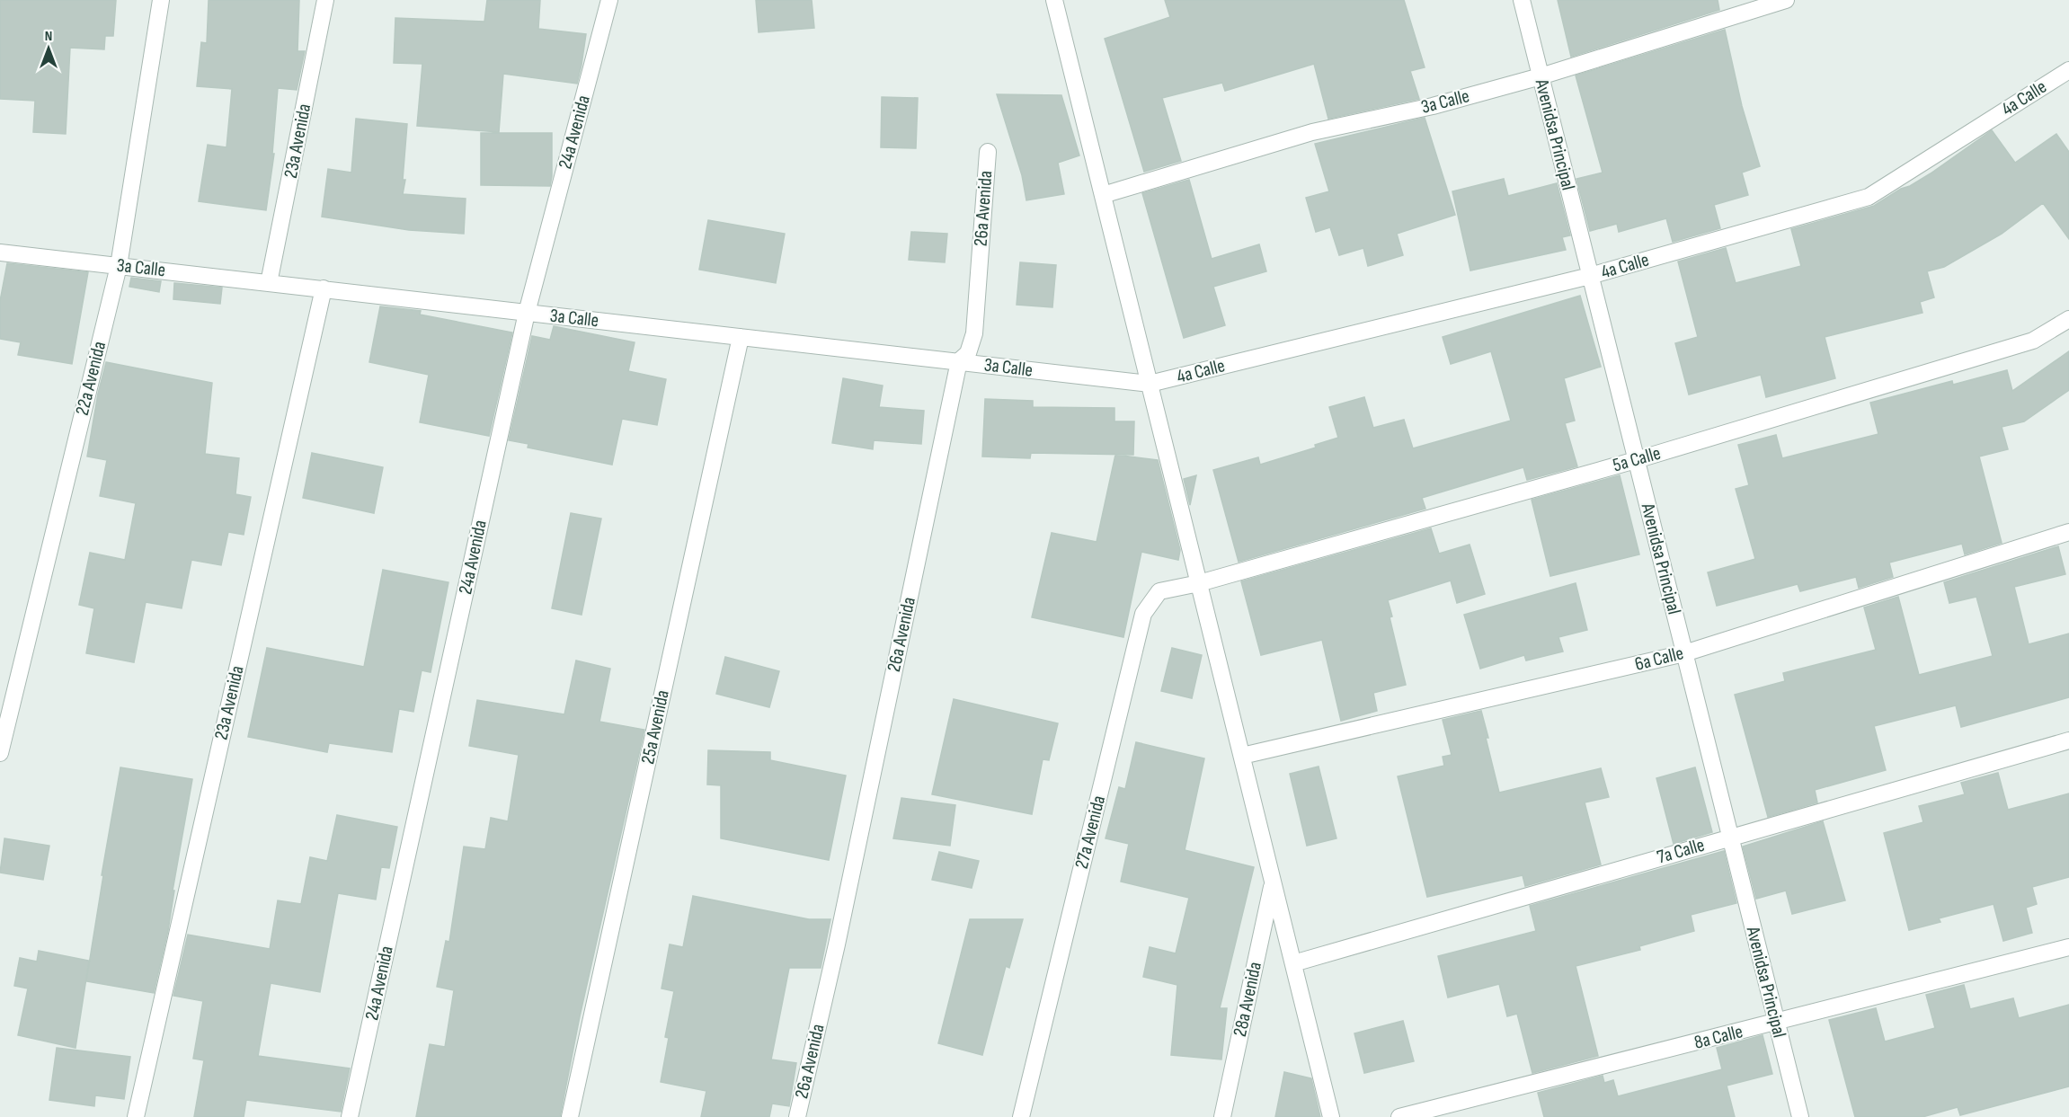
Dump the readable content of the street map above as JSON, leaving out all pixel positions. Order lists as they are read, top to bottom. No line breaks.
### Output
{"streets":{"street":["4a Calle","3a Calle","24a Avenida","Avenidsa Principal","23a Avenida","26a Avenida","22a Avenida","5a Calle","6a Calle","25a Avenida","27a Avenida","7a Calle","28a Avenida","8a Calle"]},"crossings":[["4a Calle","3a Calle"],["4a Calle","Avenidsa Principal"],["3a Calle","24a Avenida"],["3a Calle","Avenidsa Principal"],["3a Calle","23a Avenida"],["3a Calle","26a Avenida"],["3a Calle","22a Avenida"],["3a Calle","25a Avenida"],["Avenidsa Principal","5a Calle"],["Avenidsa Principal","6a Calle"],["Avenidsa Principal","7a Calle"],["Avenidsa Principal","8a Calle"],["5a Calle","27a Avenida"]],"north":"top"}
